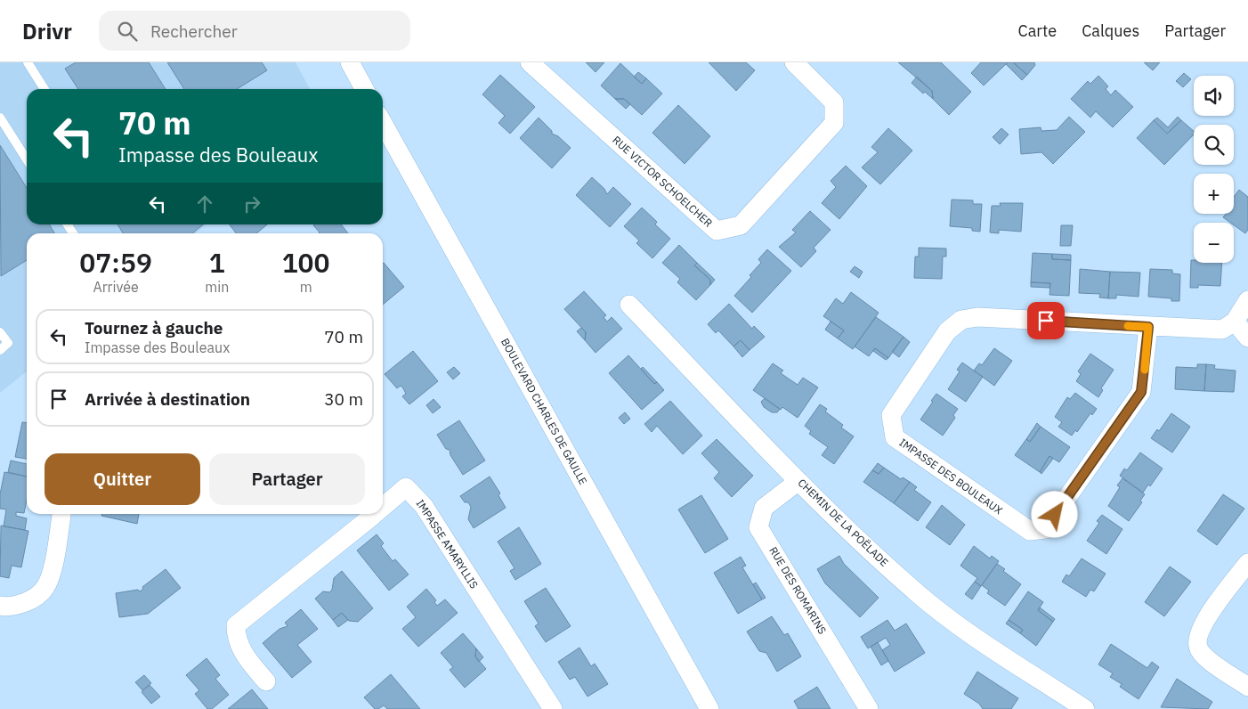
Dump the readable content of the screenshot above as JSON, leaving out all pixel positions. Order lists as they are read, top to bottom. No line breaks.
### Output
{"streets":{"street":["RUE VICTOR SCHOELCHER","BOULEVARD CHARLES DE GAULLE","IMPASSE DES BOULEAUX","CHEMIN DE LA POËLADE","IMPASSE AMARYLLIS","RUE DES ROMARINS"]},"crossings":[["CHEMIN DE LA POËLADE","RUE DES ROMARINS"]],"page":{"header":"Drivr","search":"Rechercher","nav":["Carte","Calques","Partager"],"map_buttons":["+","−"],"turn":["70 m","Impasse des Bouleaux"],"eta":["07:59","Arrivée","1","min","100","m"],"list":[{"name":"Tournez à gauche","note":"Impasse des Bouleaux","value":"70 m"},{"name":"Arrivée à destination","value":"30 m"}],"buttons":["Quitter","Partager"]}}
